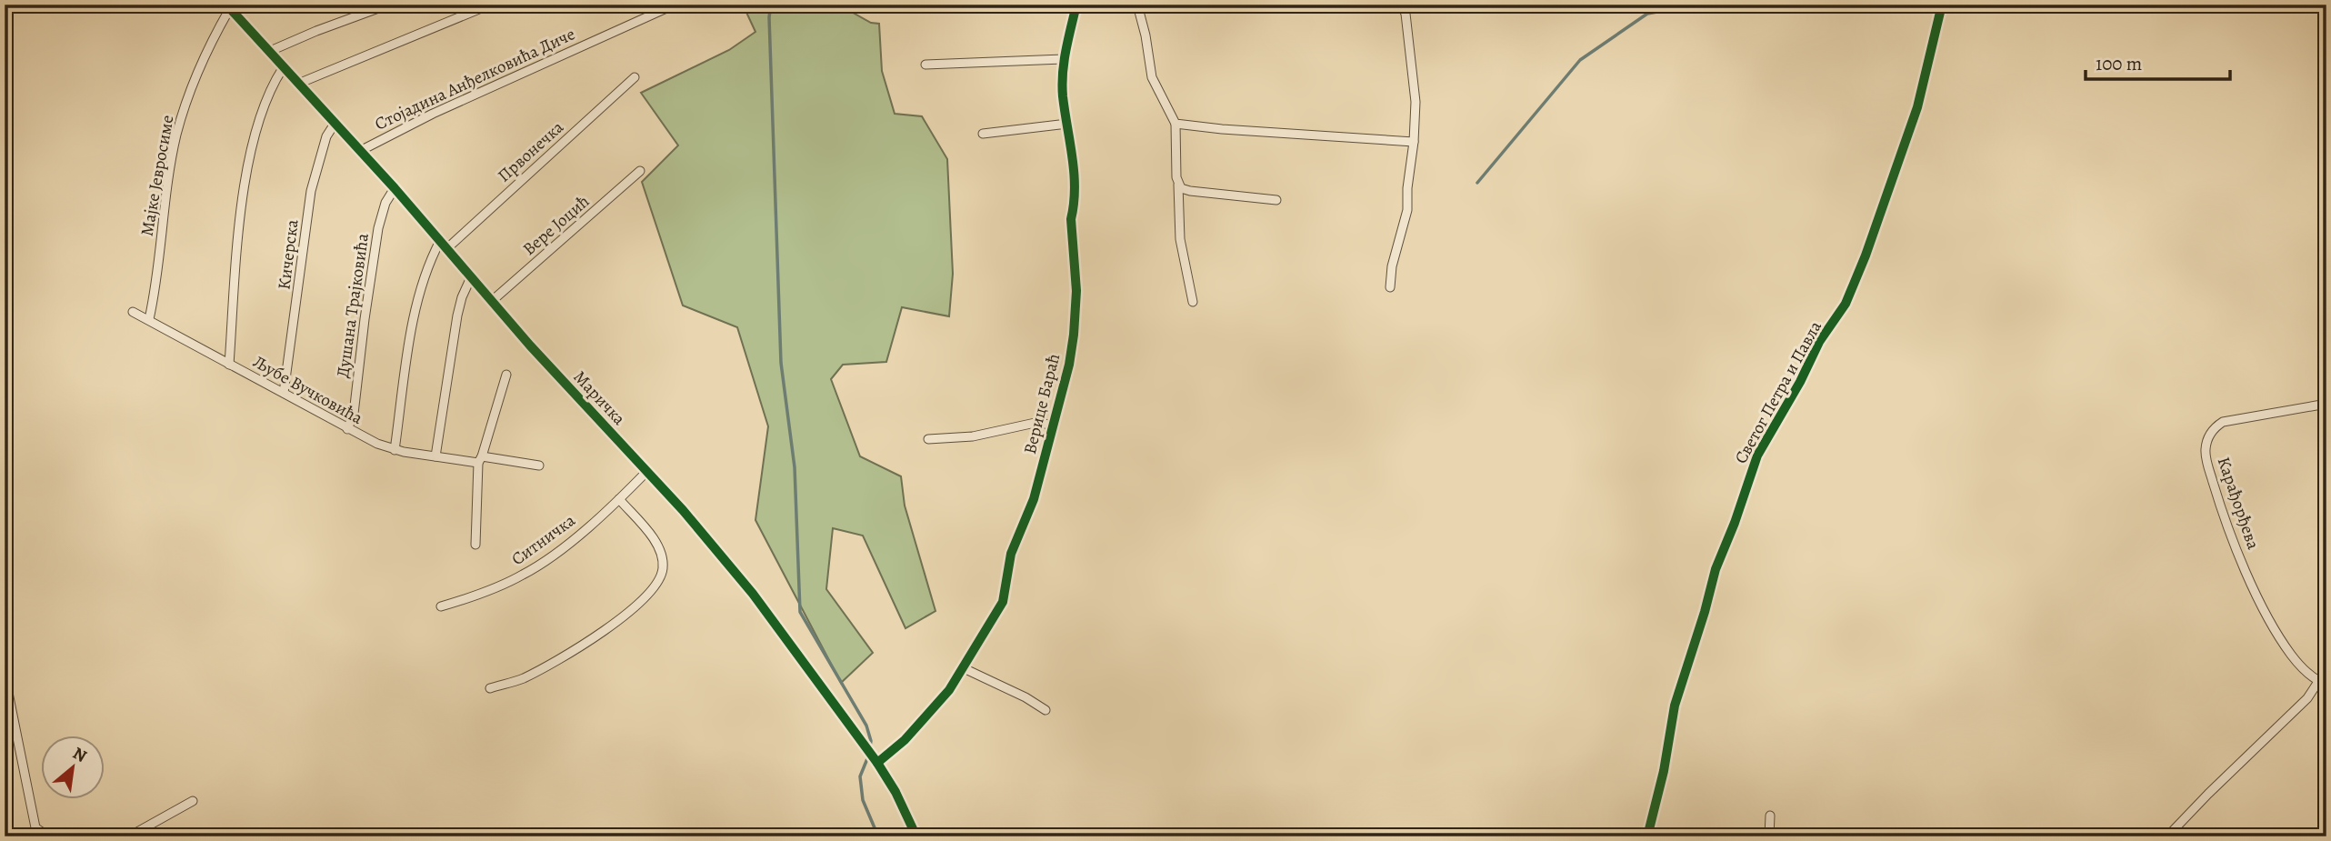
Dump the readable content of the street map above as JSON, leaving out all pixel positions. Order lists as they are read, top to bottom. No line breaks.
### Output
{"streets":{"street":["Стојадина Анђелковића Диче","Првонечка","Мајке Јевросиме","Вере Јоцић","Кичерска","Душана Трајковића","Љубе Вучковића","Светог Петра и Павла","Маричка","Верице Бараћ","Карађорђева","Ситничка"]},"crossings":[["Стојадина Анђелковића Диче","Маричка"],["Првонечка","Маричка"],["Мајке Јевросиме","Љубе Вучковића"],["Мајке Јевросиме","Маричка"],["Вере Јоцић","Маричка"],["Кичерска","Љубе Вучковића"],["Кичерска","Маричка"],["Душана Трајковића","Љубе Вучковића"],["Душана Трајковића","Маричка"],["Маричка","Верице Бараћ"],["Маричка","Ситничка"]],"scale_bar":"100 m","north":"top right"}
